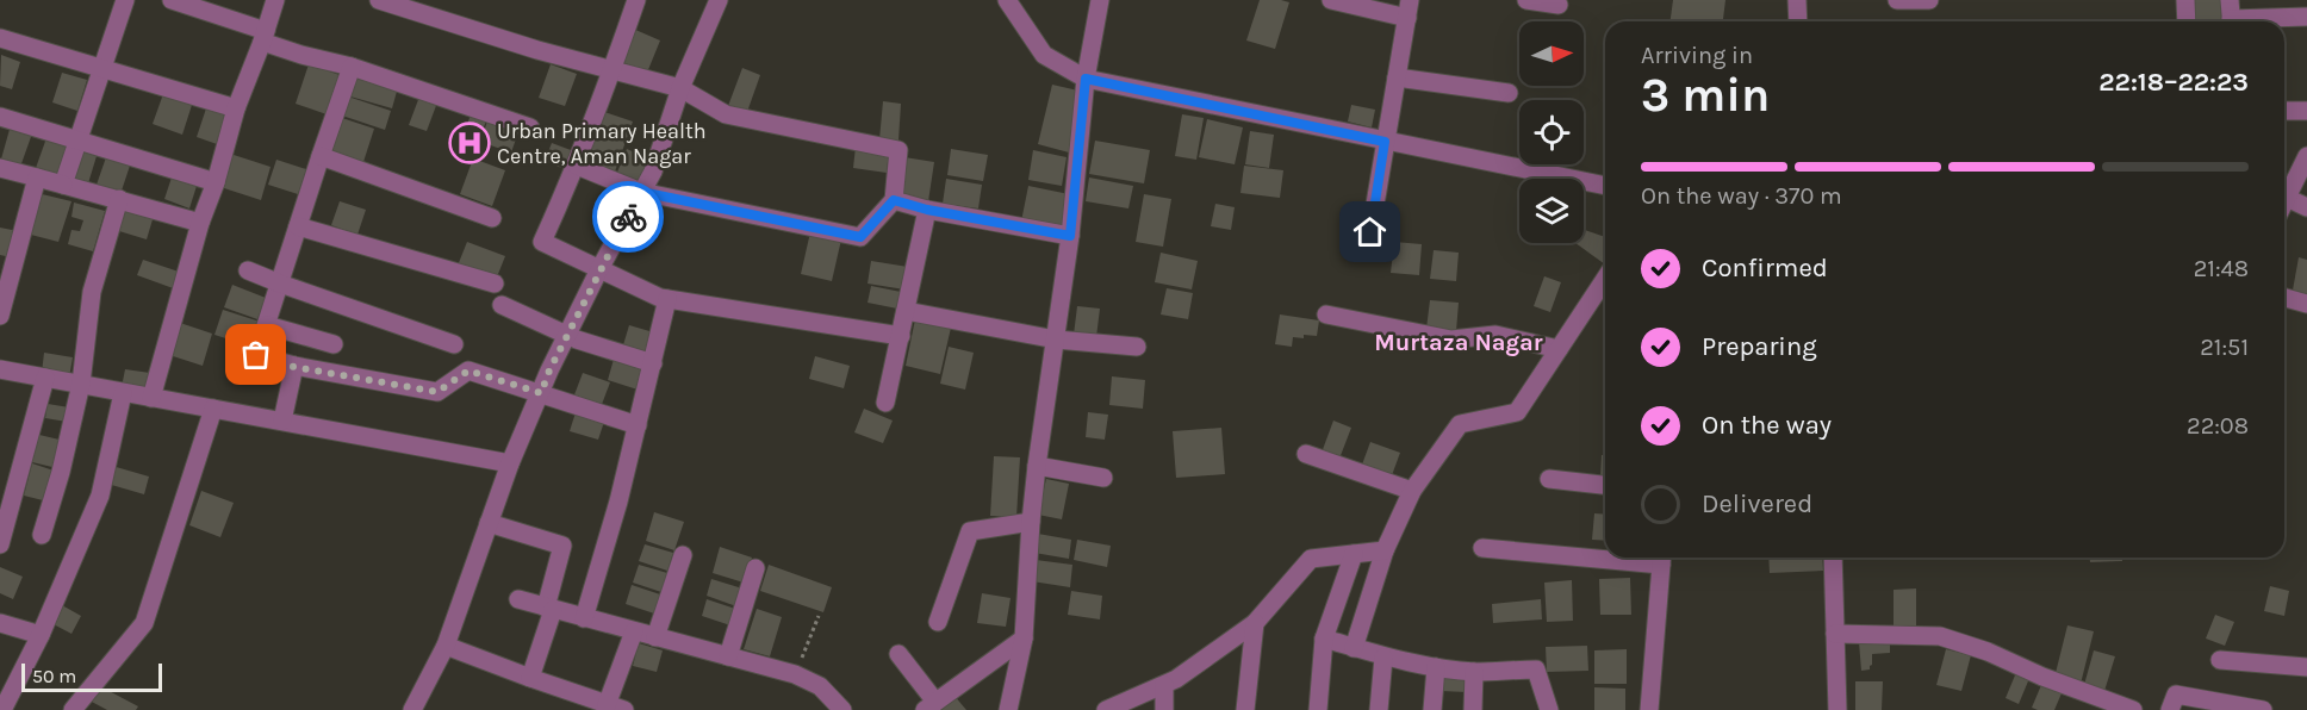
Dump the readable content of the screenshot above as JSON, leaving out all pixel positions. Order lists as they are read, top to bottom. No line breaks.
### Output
{"districts":["Murtaza Nagar"],"places":{"hospital":["Urban Primary Health Centre, Aman Nagar"]},"scale_bar":"50 m","north":"right","page":{"heading":["3 min","Arriving in","22:18–22:23"],"bar":"On the way · 370 m","list":[["Confirmed","21:48"],["Preparing","21:51"],["On the way","22:08"],"Delivered"],"scale":"50 m"}}
